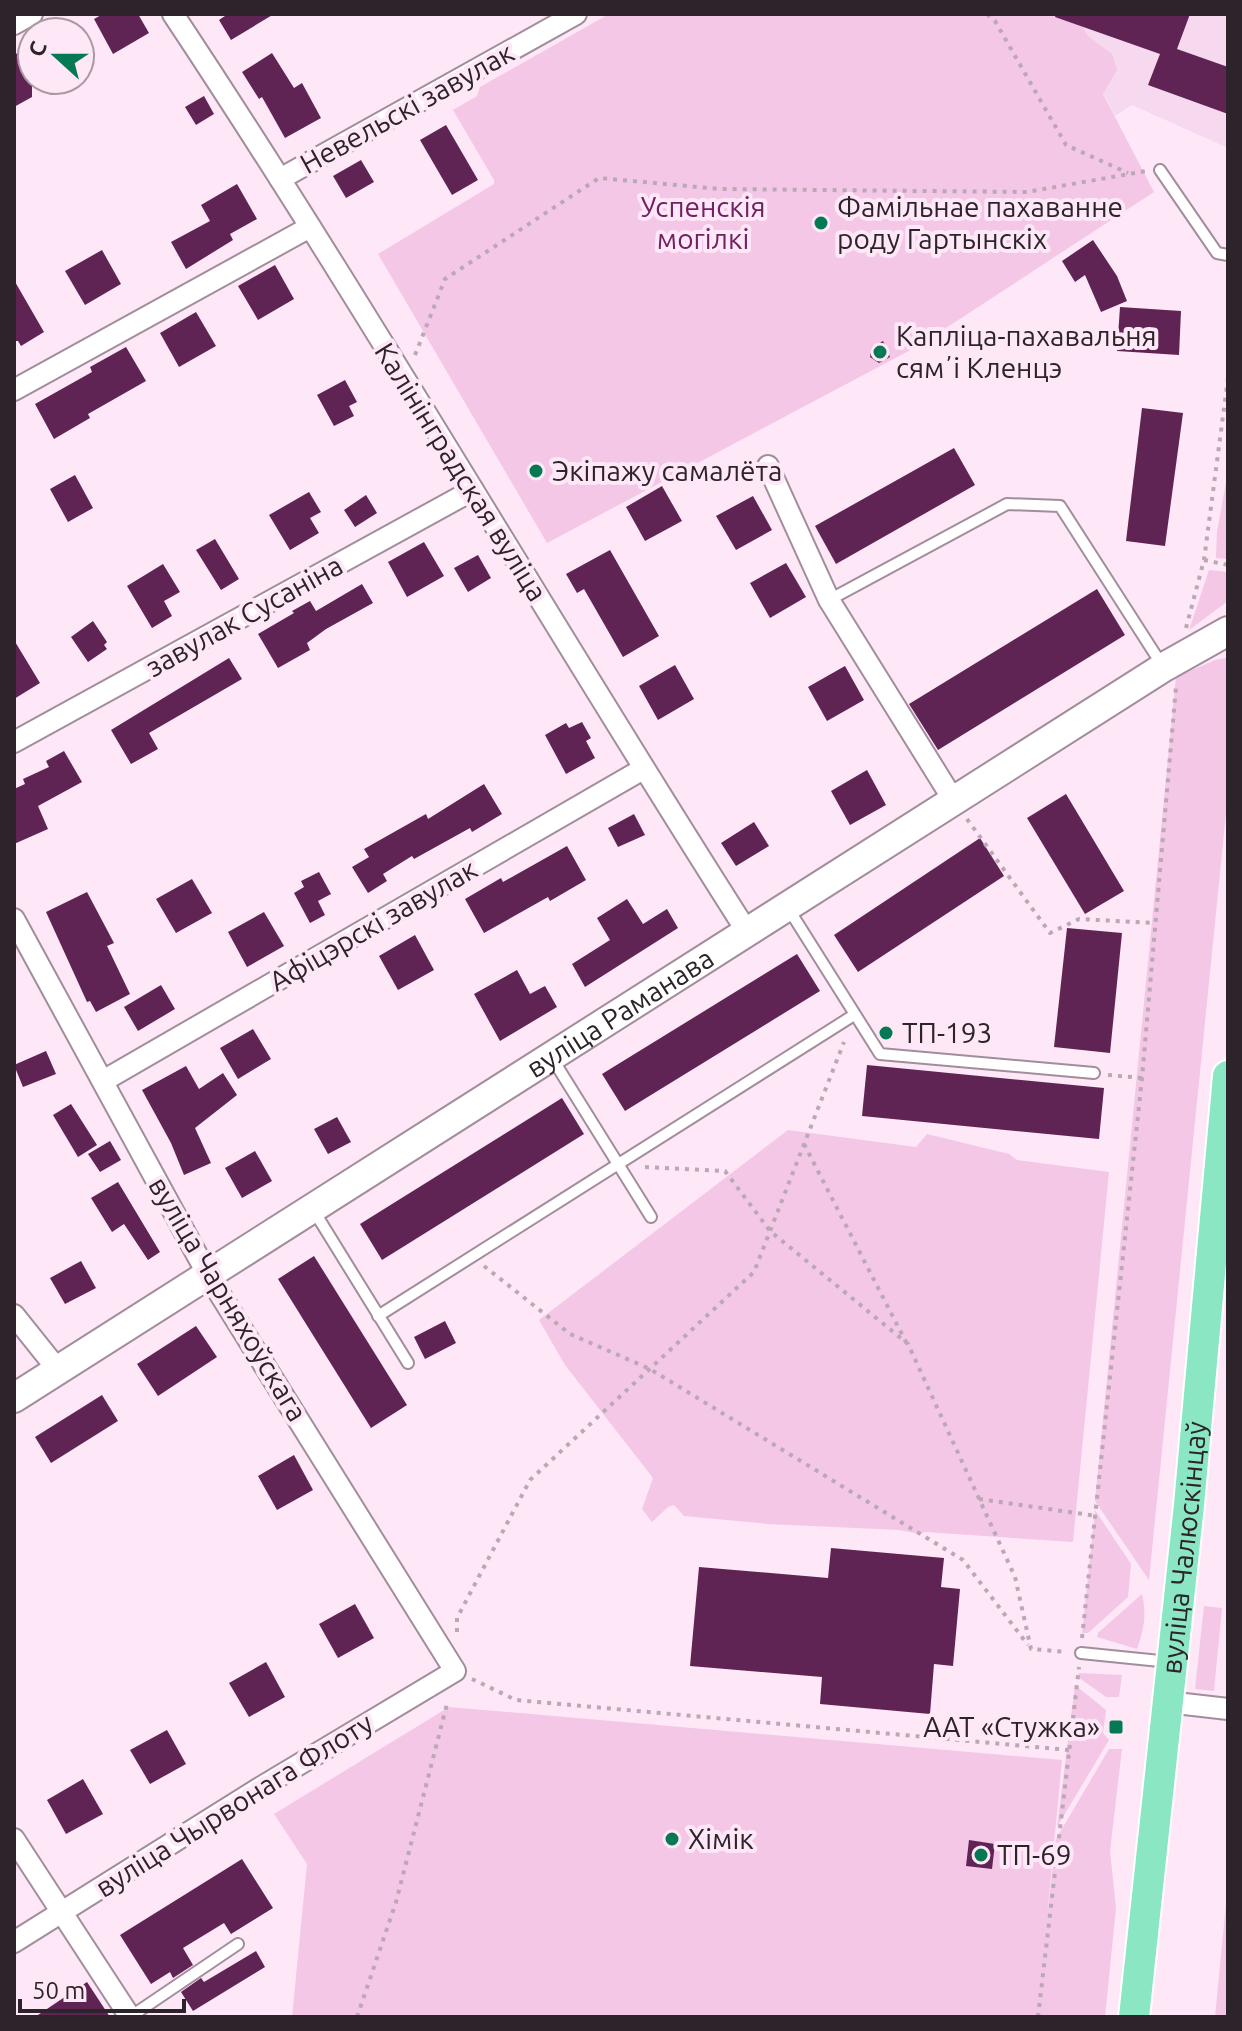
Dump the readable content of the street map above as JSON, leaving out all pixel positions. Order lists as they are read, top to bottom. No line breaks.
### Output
{"streets":{"main road":["вуліца Раманава","вуліца Чалюскінцаў"],"street":["Невельскі завулак","Калінінградская вуліца","завулак Сусаніна","Афіцэрскі завулак","вуліца Чарняхоўскага","вуліца Чырвонага Флоту"]},"crossings":[["Невельскі завулак","Калінінградская вуліца"],["Калінінградская вуліца","завулак Сусаніна"],["Калінінградская вуліца","Афіцэрскі завулак"],["Калінінградская вуліца","вуліца Раманава"],["Афіцэрскі завулак","вуліца Чарняхоўскага"],["вуліца Раманава","вуліца Чарняхоўскага"],["вуліца Чарняхоўскага","вуліца Чырвонага Флоту"]],"parks":["Успенскія могілкі"],"places":{"other":["Фамільнае пахаванне роду Гартынскіх","Капліца-пахавальня сямʼі Кленцэ","Экіпажу самалёта","ТП-193","Хімік","ТП-69"],"transit":["ААТ «Стужка»"]},"scale_bar":"50 m","north":"left"}
